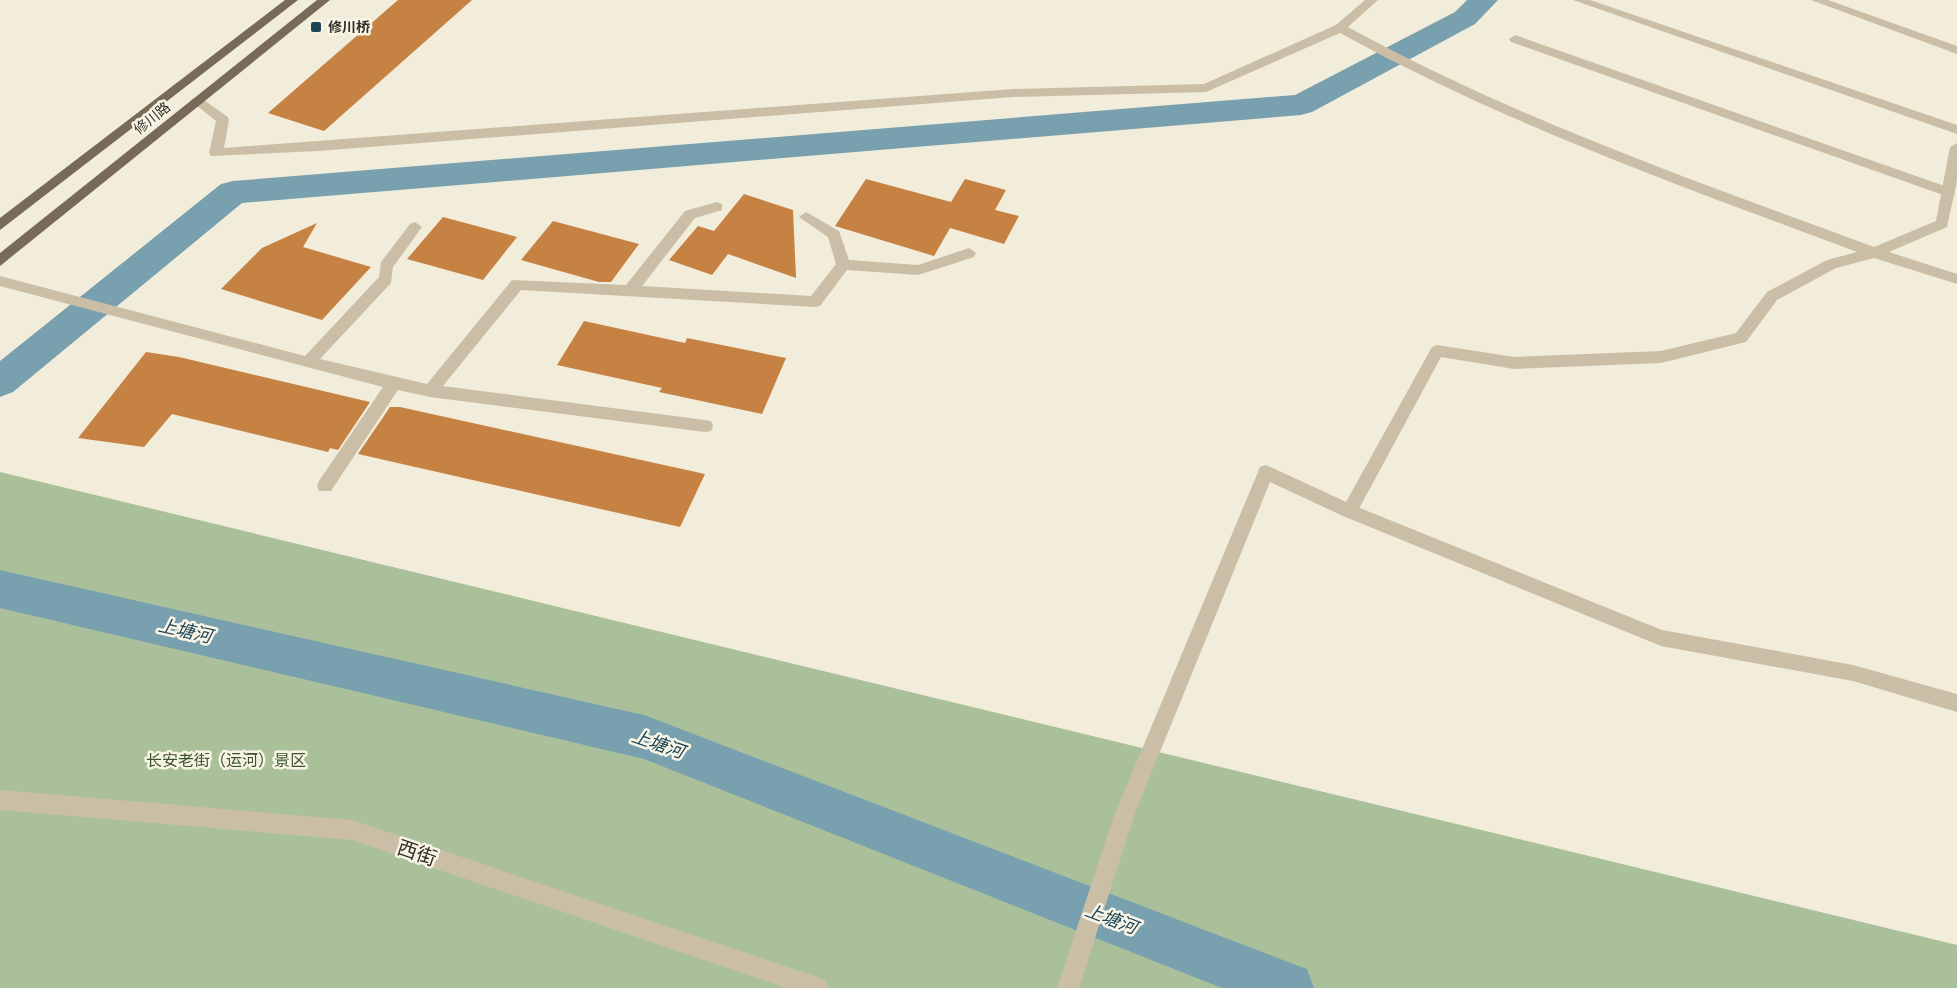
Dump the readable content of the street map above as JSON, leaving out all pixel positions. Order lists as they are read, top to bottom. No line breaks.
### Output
{"streets":{"main road":["修川路"],"street":["西街"]},"water":["上塘河"],"parks":["长安老街（运河）景区"],"places":{"transit":["修川桥"]}}
